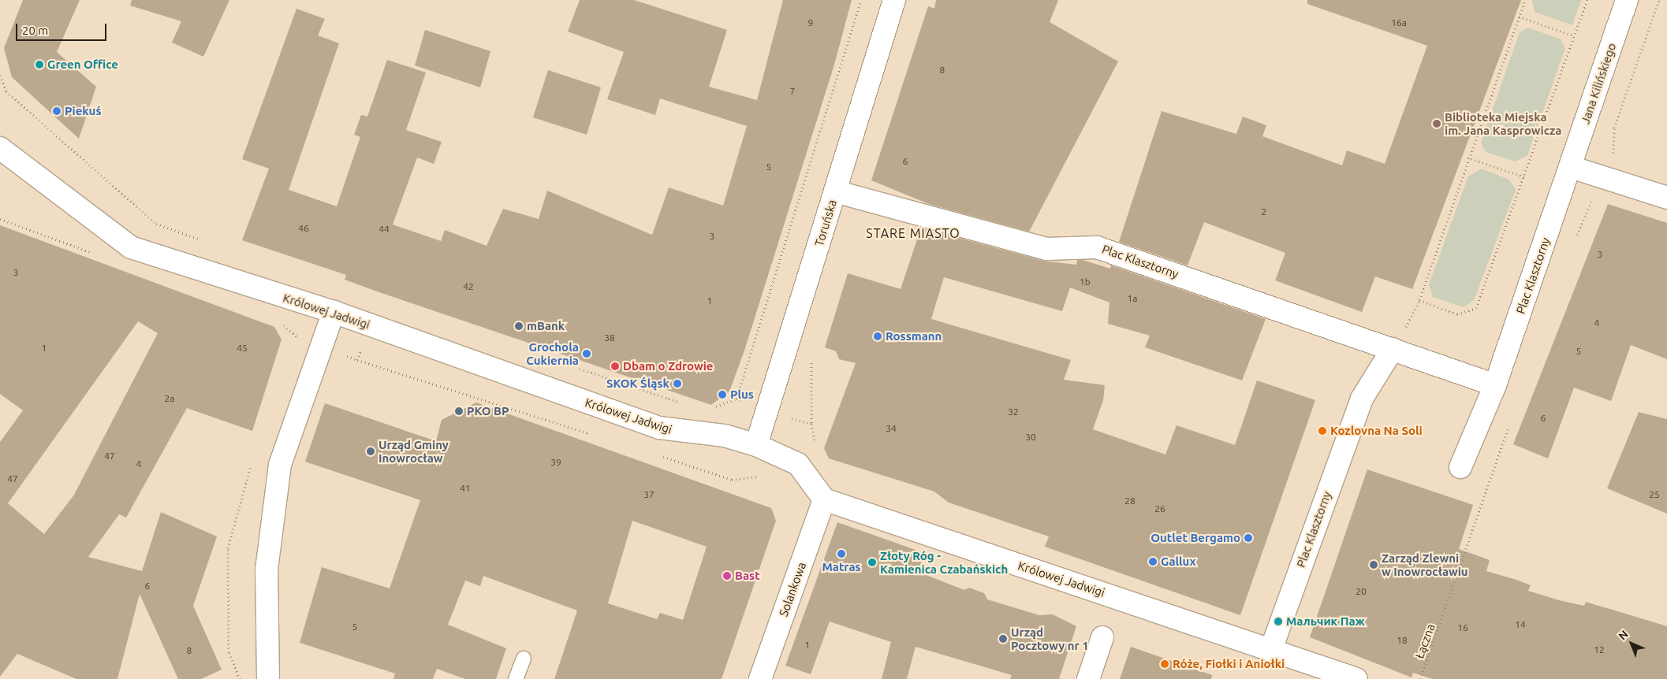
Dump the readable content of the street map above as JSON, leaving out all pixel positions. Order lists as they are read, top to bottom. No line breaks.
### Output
{"streets":{"street":["Jana Kilińskiego","Toruńska","Plac Klasztorny","Królowej Jadwigi","Solankowa"],"path":["Łączna"]},"crossings":[["Jana Kilińskiego","Plac Klasztorny"],["Toruńska","Plac Klasztorny"],["Toruńska","Królowej Jadwigi"],["Plac Klasztorny","Królowej Jadwigi"],["Królowej Jadwigi","Solankowa"]],"districts":["STARE MIASTO"],"places":["Green Office","Piekuś","Biblioteka Miejska im. Jana Kasprowicza","mBank","Rossmann","Grochola Cukiernia","Dbam o Zdrowie","SKOK Śląsk","Plus","PKO BP","Kozlovna Na Soli","Urząd Gminy Inowrocław","Outlet Bergamo","Matras","Gallux","Złoty Róg - Kamienica Czabańskich","Zarząd Zlewni w Inowrocławiu","Bast","Мальчик Паж","Urząd Pocztowy nr 1","Róże, Fiołki i Aniołki"],"house_numbers":["9","16a","8","7","6","5","2","46","44","3","3","3","1b","42","1a","1","4","38","1","45","5","2a","32","6","34","30","47","39","4","47","41","37","25","28","26","6","20","14","5","16","18","1","12","8"],"scale_bar":"20 m","north":"top left"}
